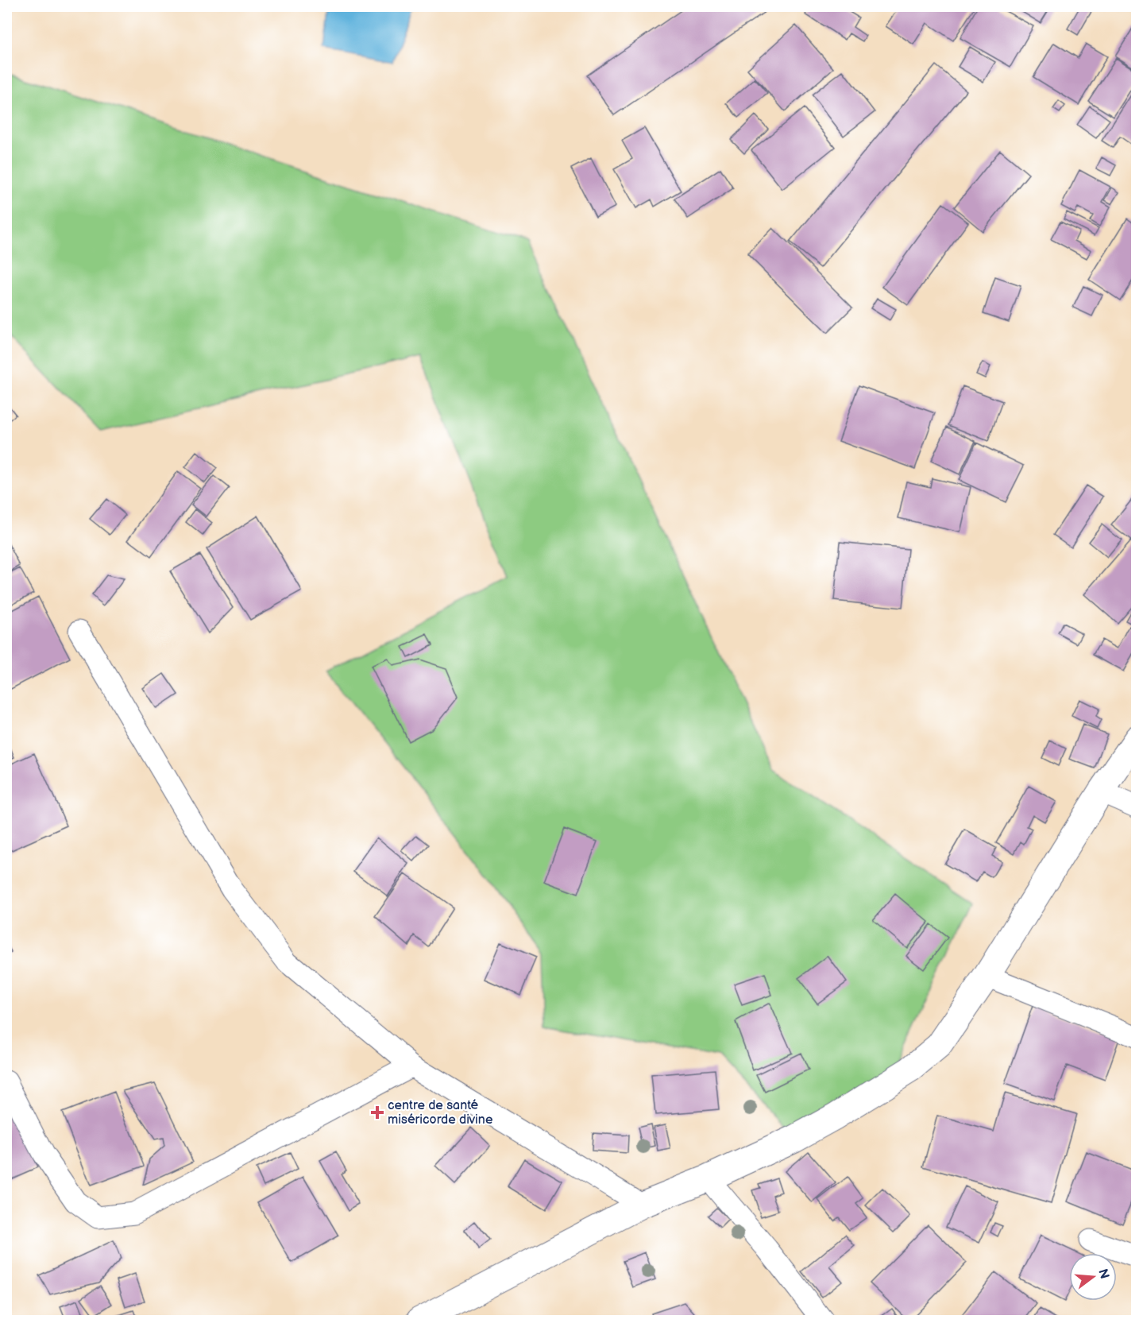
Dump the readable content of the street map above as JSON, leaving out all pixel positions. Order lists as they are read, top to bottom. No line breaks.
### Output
{"places":{"health":["centre de santé miséricorde divine"]},"north":"right"}
